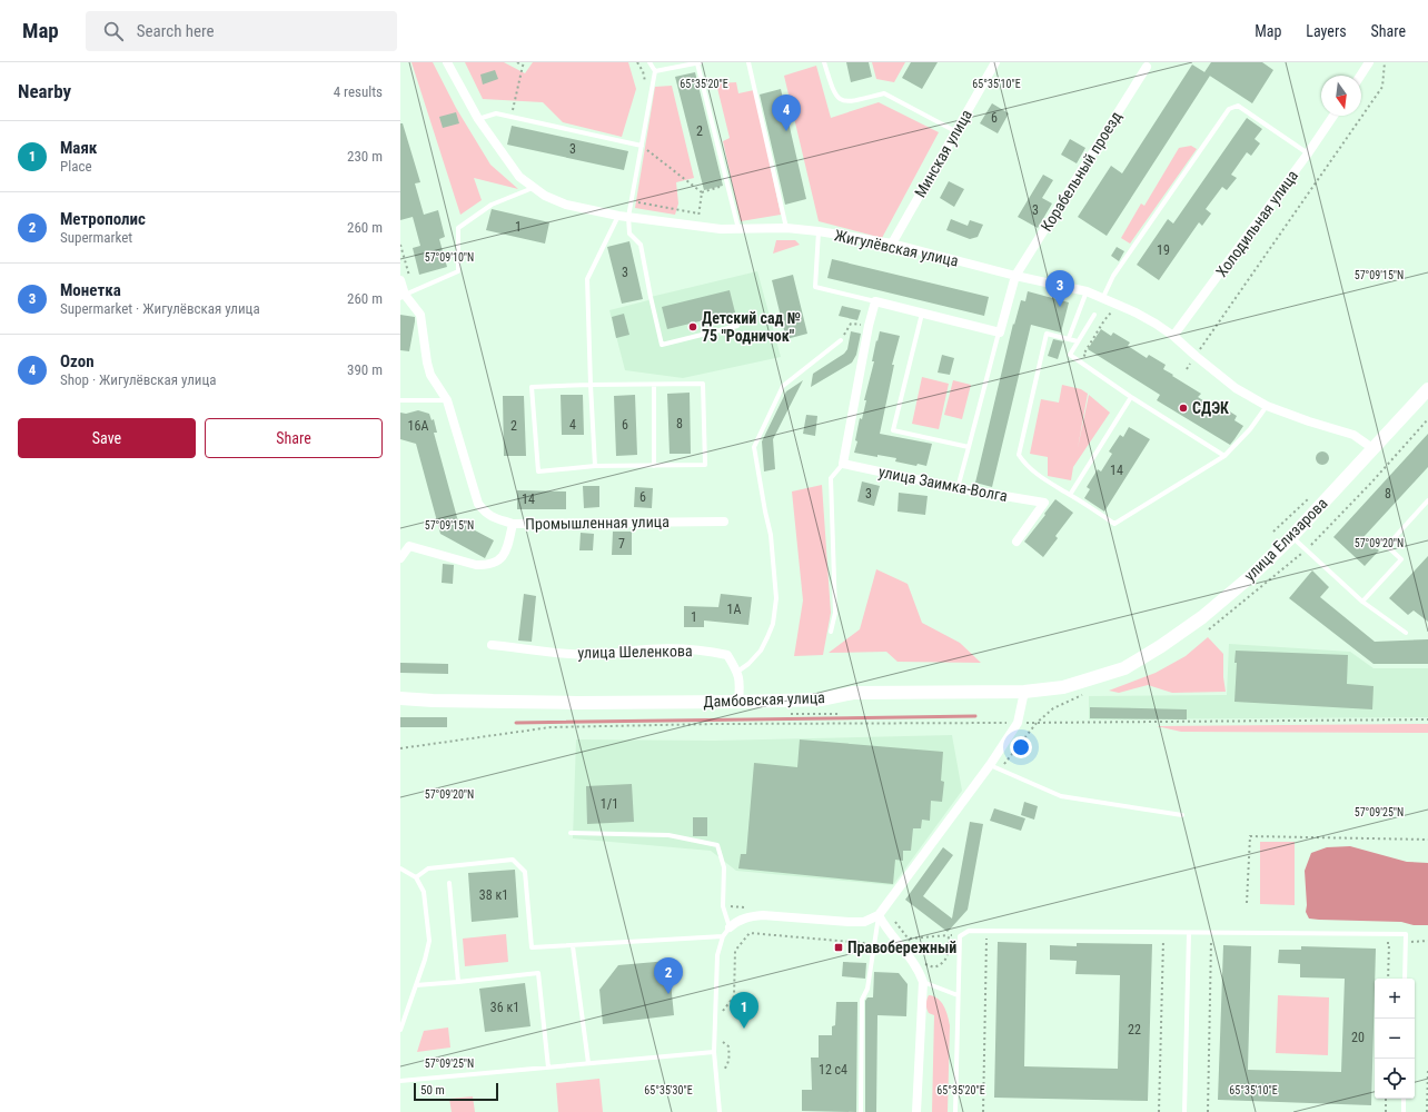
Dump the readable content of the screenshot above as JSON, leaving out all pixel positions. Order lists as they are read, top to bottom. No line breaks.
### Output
{"streets":{"street":["Минская улица","Корабельный проезд","Холодильная улица","Жигулёвская улица","улица Заимка-Волга","Промышленная улица","улица Елизарова","улица Шеленкова","Дамбовская улица"]},"crossings":[["Минская улица","Жигулёвская улица"],["Корабельный проезд","Жигулёвская улица"],["Холодильная улица","Жигулёвская улица"],["Жигулёвская улица","улица Елизарова"],["улица Елизарова","Дамбовская улица"]],"places":{"other":["Детский сад № 75 \"Родничок\"","СДЭК"],"transit":["Правобережный"]},"house_numbers":["6","2","3","3","1","19","3","8","4","6","16А","2","14","3","8","6","14","7","1А","1","1/1","38 к1","36 к1","22","20","12 с4"],"scale_bar":"50 m","north":"bottom","page":{"header":"Map","search":"Search here","nav":["Map","Layers","Share"],"heading":["Nearby","4 results"],"pins":["4","3","2","1"],"list":[{"mark":"1","name":"Маяк","note":"Place","value":"230 m"},{"mark":"2","name":"Метрополис","note":"Supermarket","value":"260 m"},{"mark":"3","name":"Монетка","note":"Supermarket · Жигулёвская улица","value":"260 m"},{"mark":"4","name":"Ozon","note":"Shop · Жигулёвская улица","value":"390 m"}],"buttons":["Save","Share"],"map_buttons":["+","−"],"scale":"50 m"},"coordinates":["65°35'20\"E","65°35'10\"E","57°09'10\"N","57°09'15\"N","57°09'20\"N","57°09'25\"N","65°35'30\"E"]}
